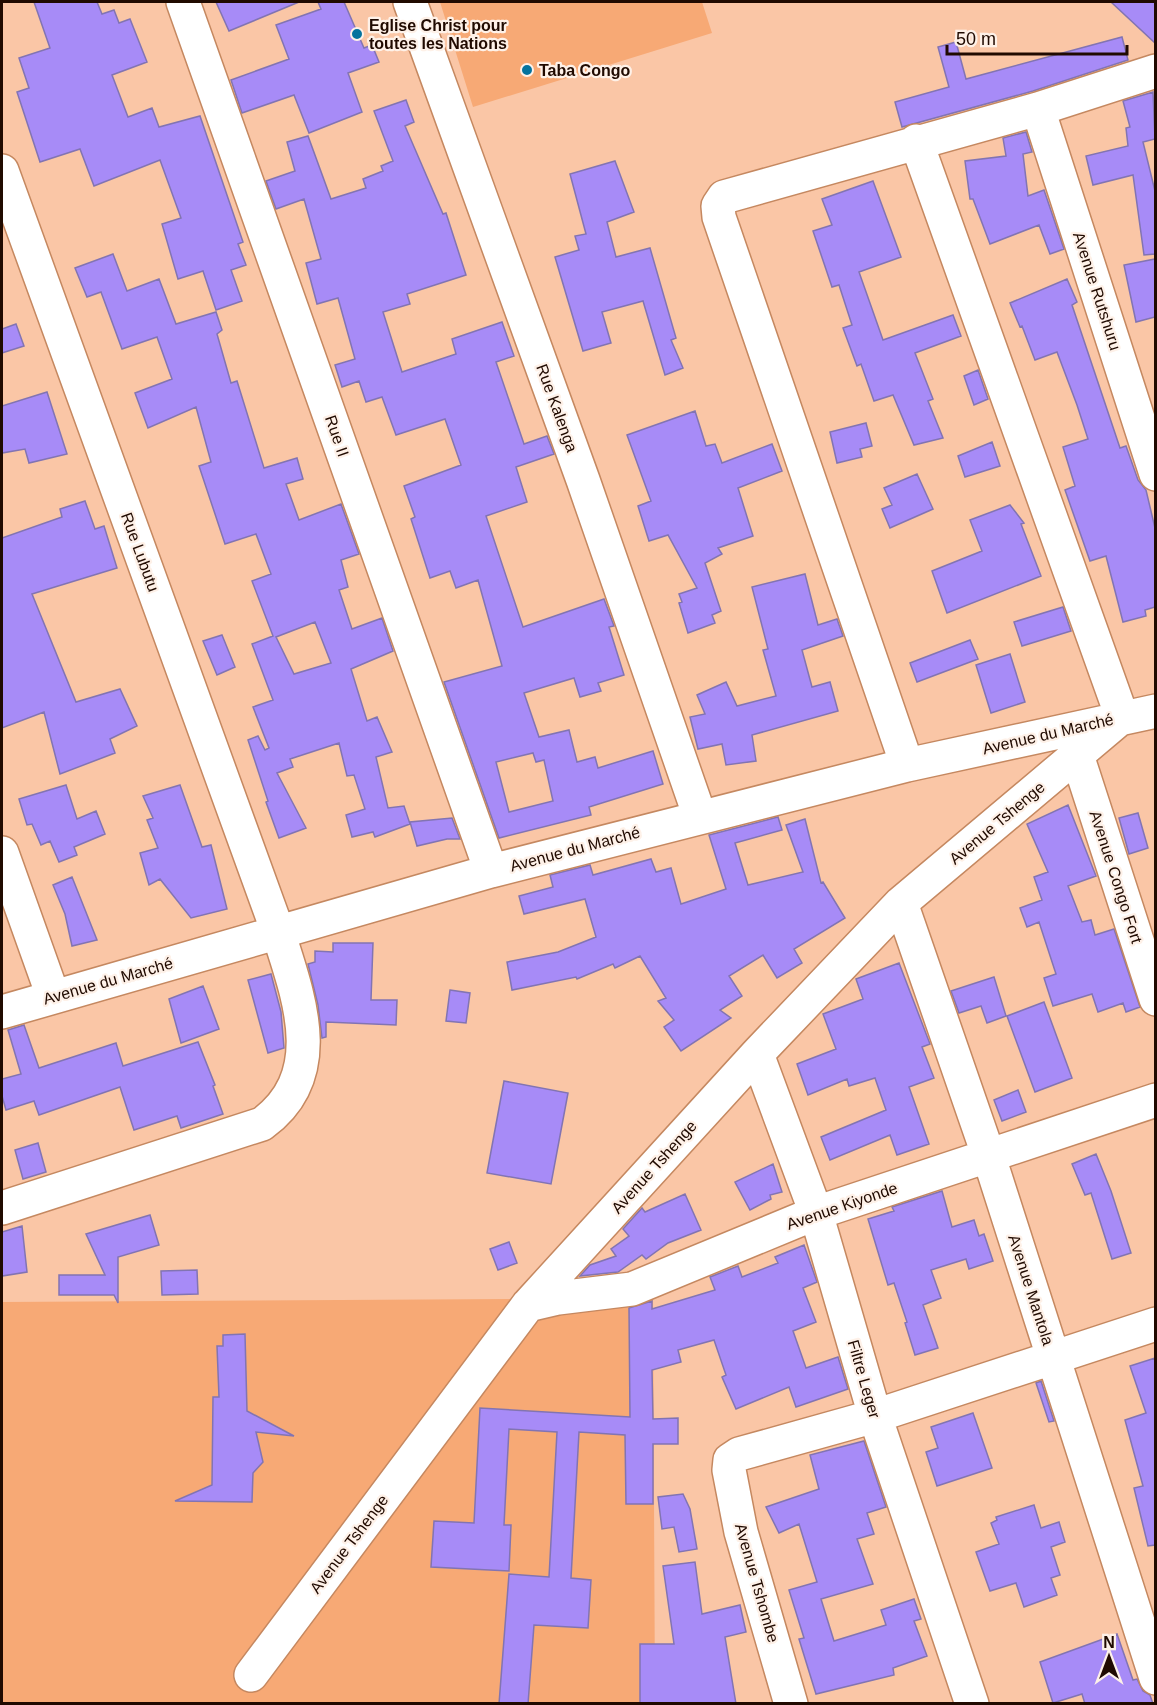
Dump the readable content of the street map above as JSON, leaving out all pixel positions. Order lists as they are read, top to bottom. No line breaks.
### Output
{"streets":{"street":["Avenue Rutshuru","Rue Kalenga","Rue II","Rue Lubutu","Avenue du Marché","Avenue Tshenge","Avenue Congo Fort","Avenue Kiyonde","Avenue Mantola","Filtre Leger","Avenue Tshombe"]},"crossings":[["Rue Kalenga","Avenue du Marché"],["Rue II","Avenue du Marché"],["Rue Lubutu","Avenue du Marché"],["Avenue du Marché","Avenue Tshenge"],["Avenue Tshenge","Avenue Congo Fort"],["Avenue Tshenge","Avenue Kiyonde"],["Avenue Tshenge","Avenue Mantola"],["Avenue Tshenge","Filtre Leger"],["Avenue Kiyonde","Avenue Mantola"],["Avenue Kiyonde","Filtre Leger"],["Filtre Leger","Avenue Tshombe"]],"places":["Eglise Christ pour toutes les Nations","Taba Congo"],"scale_bar":"50 m","north":"top"}
